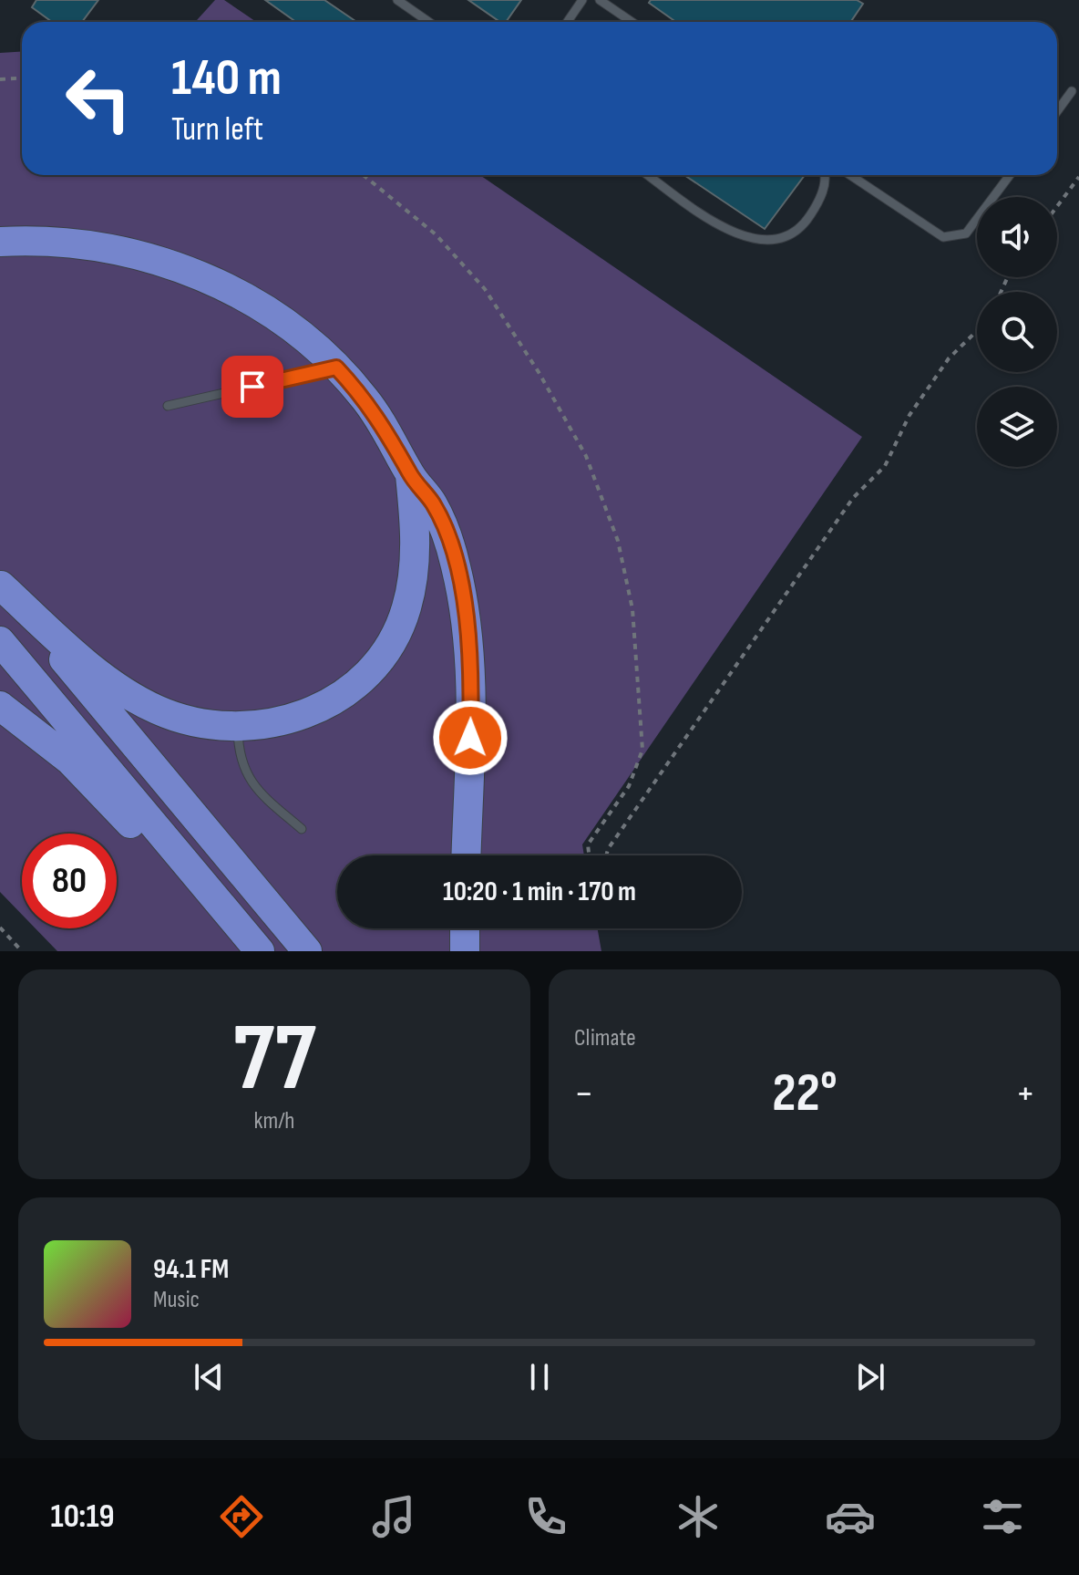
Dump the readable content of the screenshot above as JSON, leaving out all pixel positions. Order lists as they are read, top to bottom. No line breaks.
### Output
{"page":{"turn":["140 m","Turn left"],"limit":"80","trip":"10:20 · 1 min · 170 m","tile":[["77","km/h"],"Climate"],"heat":["−","22°","+"],"song":["94.1 FM","Music"],"tabs":"10:19"}}
